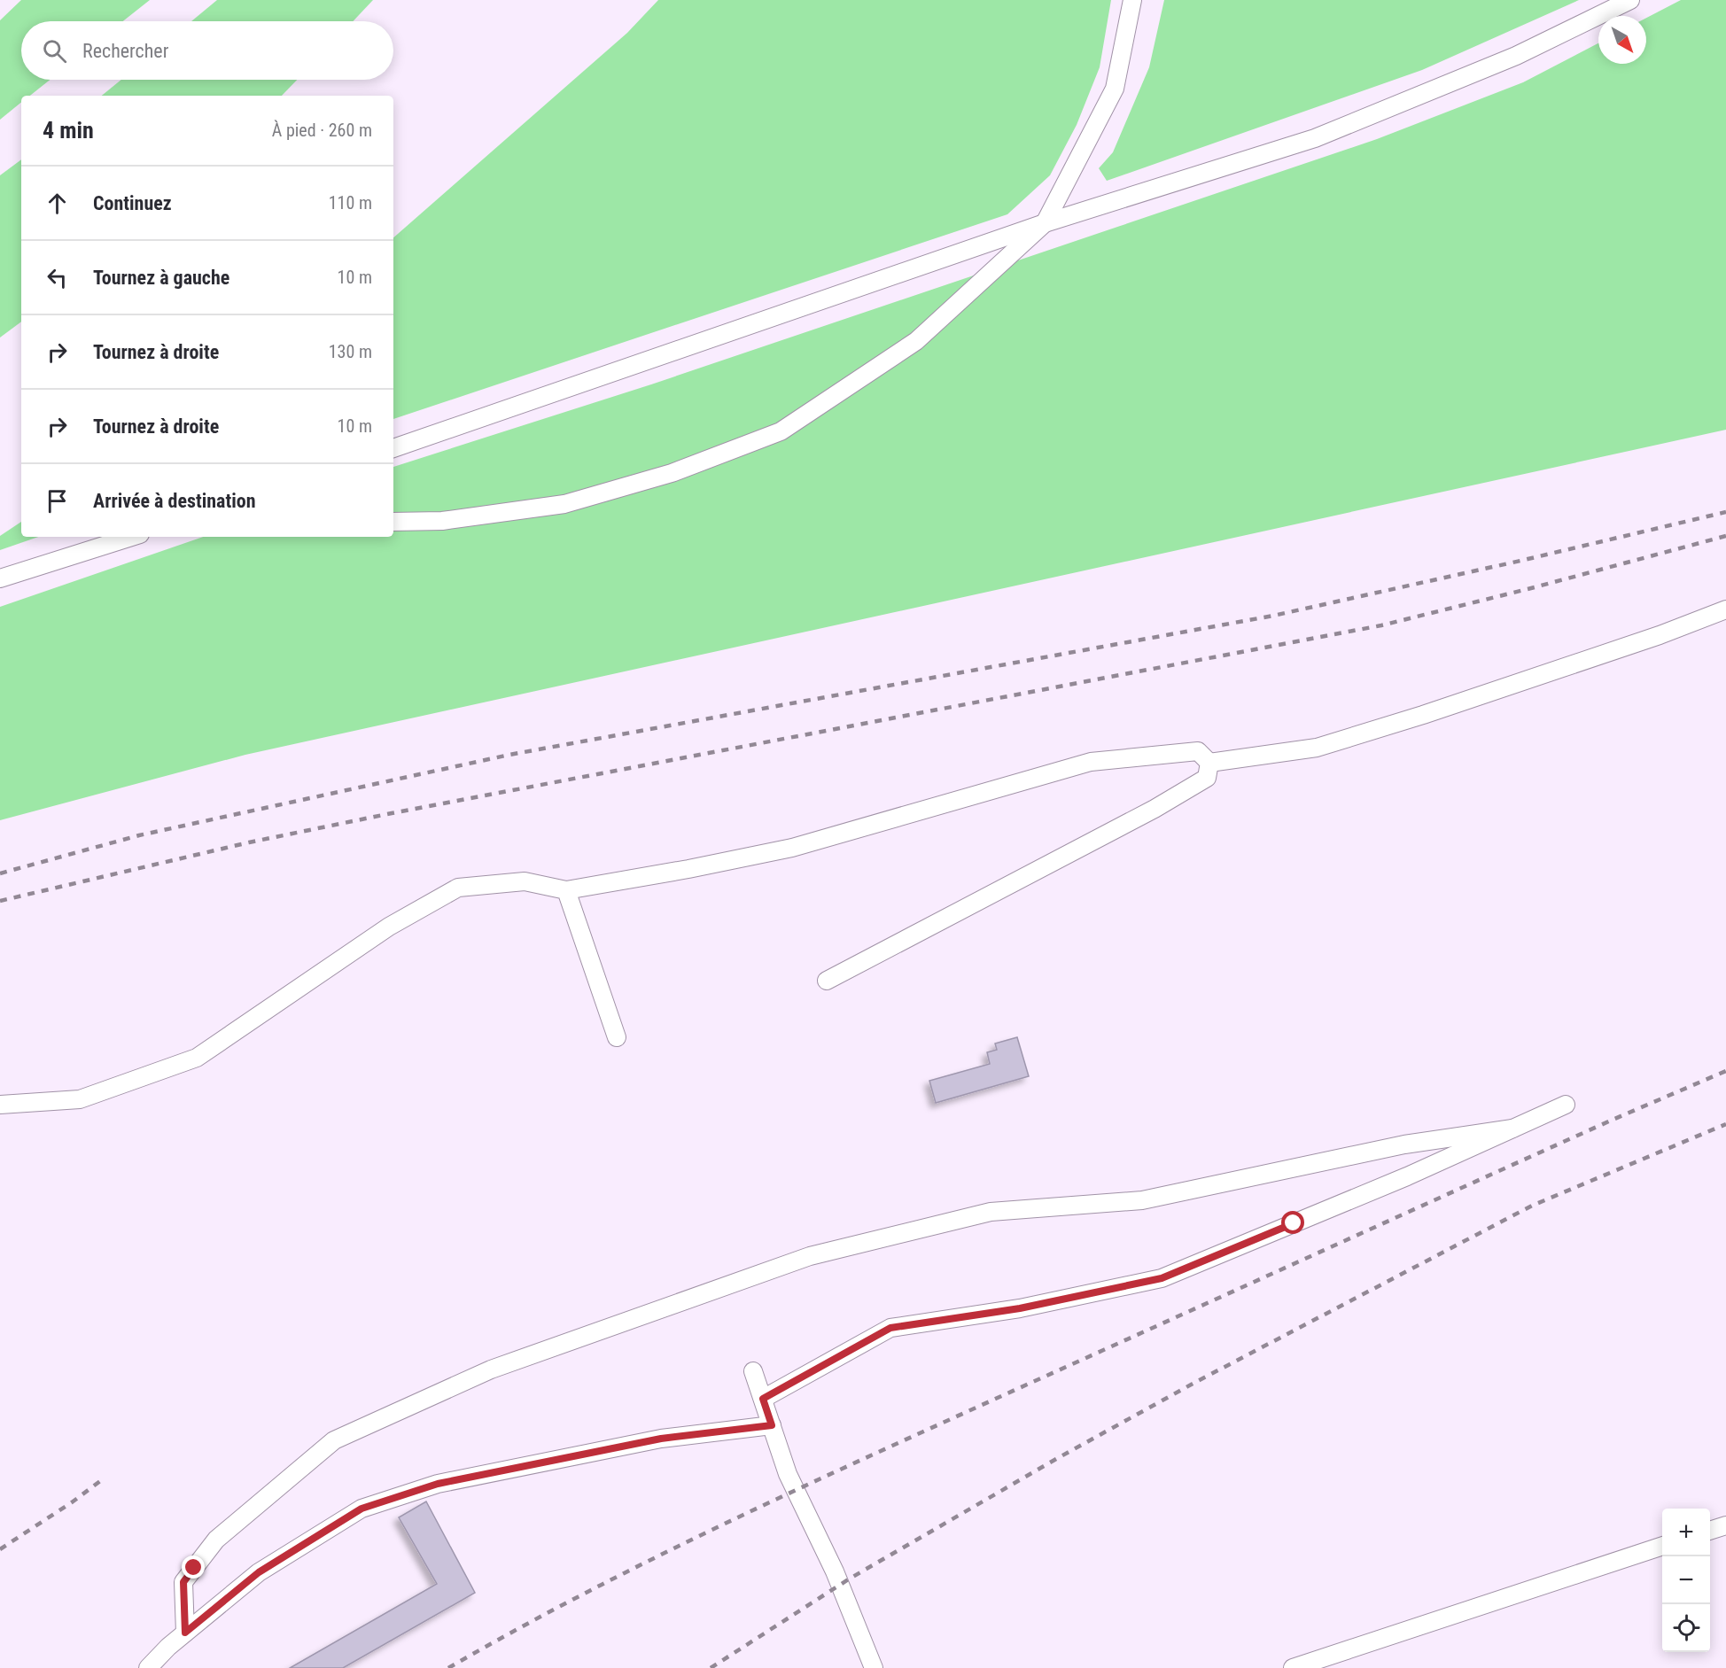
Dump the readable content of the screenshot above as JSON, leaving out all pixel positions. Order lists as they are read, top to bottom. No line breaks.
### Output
{"north":"bottom right","page":{"search":"Rechercher","heading":["4 min","À pied · 260 m"],"list":[["Continuez","110 m"],["Tournez à gauche","10 m"],["Tournez à droite","130 m"],["Tournez à droite","10 m"],"Arrivée à destination"],"map_buttons":["+","−"]}}
